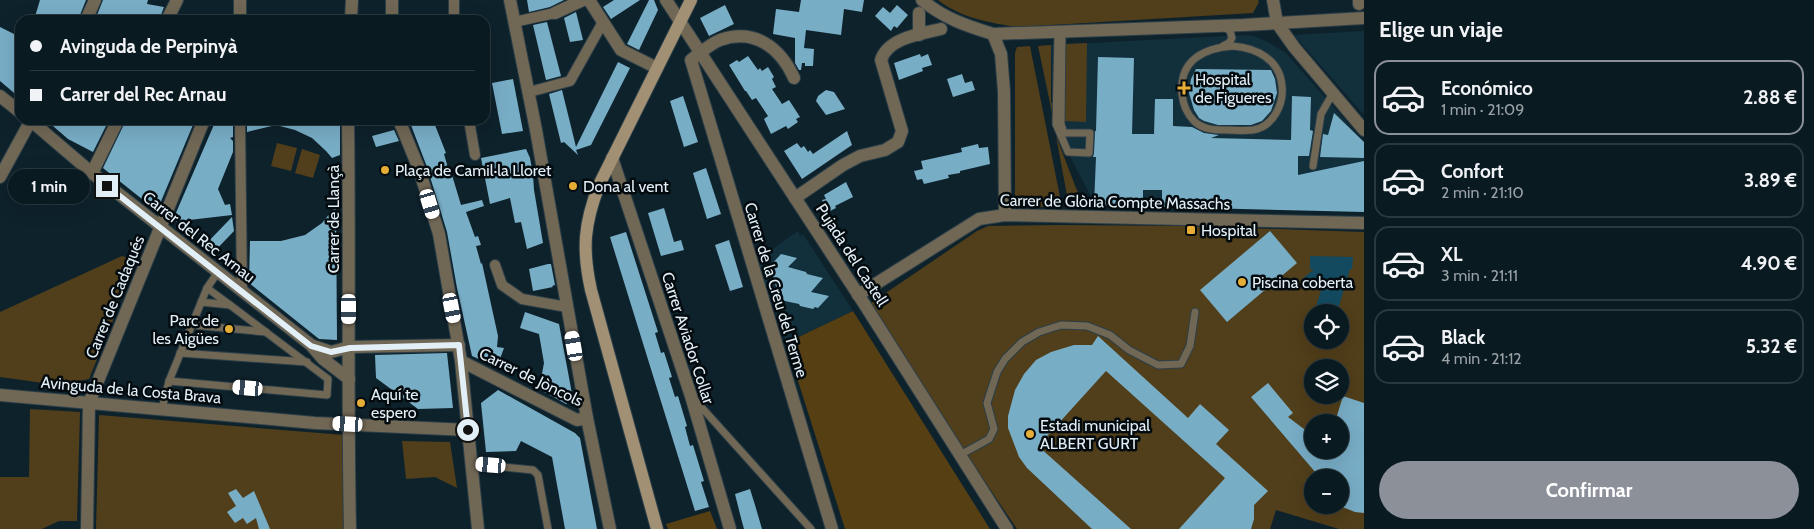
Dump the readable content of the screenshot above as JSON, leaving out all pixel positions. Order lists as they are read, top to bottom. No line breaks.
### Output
{"streets":{"street":["Carrer de Glòria Compte Massachs","Carrer de Llançà","Carrer del Rec Arnau","Pujada del Castell","Carrer de la Creu del Terme","Carrer de Cadaqués","Carrer Aviador Collar","Carrer de Jòncols","Avinguda de la Costa Brava"]},"crossings":[["Carrer de Glòria Compte Massachs","Pujada del Castell"],["Carrer de Llançà","Carrer del Rec Arnau"],["Carrer de Llançà","Avinguda de la Costa Brava"],["Carrer del Rec Arnau","Carrer de Cadaqués"],["Pujada del Castell","Carrer de la Creu del Terme"],["Carrer de Cadaqués","Avinguda de la Costa Brava"]],"places":{"health":["Hospital de Figueres"],"other":["Plaça de Camil·la Lloret","Dona al vent","Piscina coberta","Parc de les Aigües","Aquí te espero","Estadi municipal ALBERT GURT"],"transit":["Hospital"]},"page":{"heading":"Elige un viaje","banner":["Avinguda de Perpinyà","Carrer del Rec Arnau"],"list":[{"name":"Económico","note":"1 min · 21:09","value":"2.88 €"},{"name":"Confort","note":"2 min · 21:10","value":"3.89 €"},{"name":"XL","note":"3 min · 21:11","value":"4.90 €"},{"name":"Black","note":"4 min · 21:12","value":"5.32 €"}],"bubble":"1 min","map_buttons":["+","−"],"buttons":"Confirmar"}}
